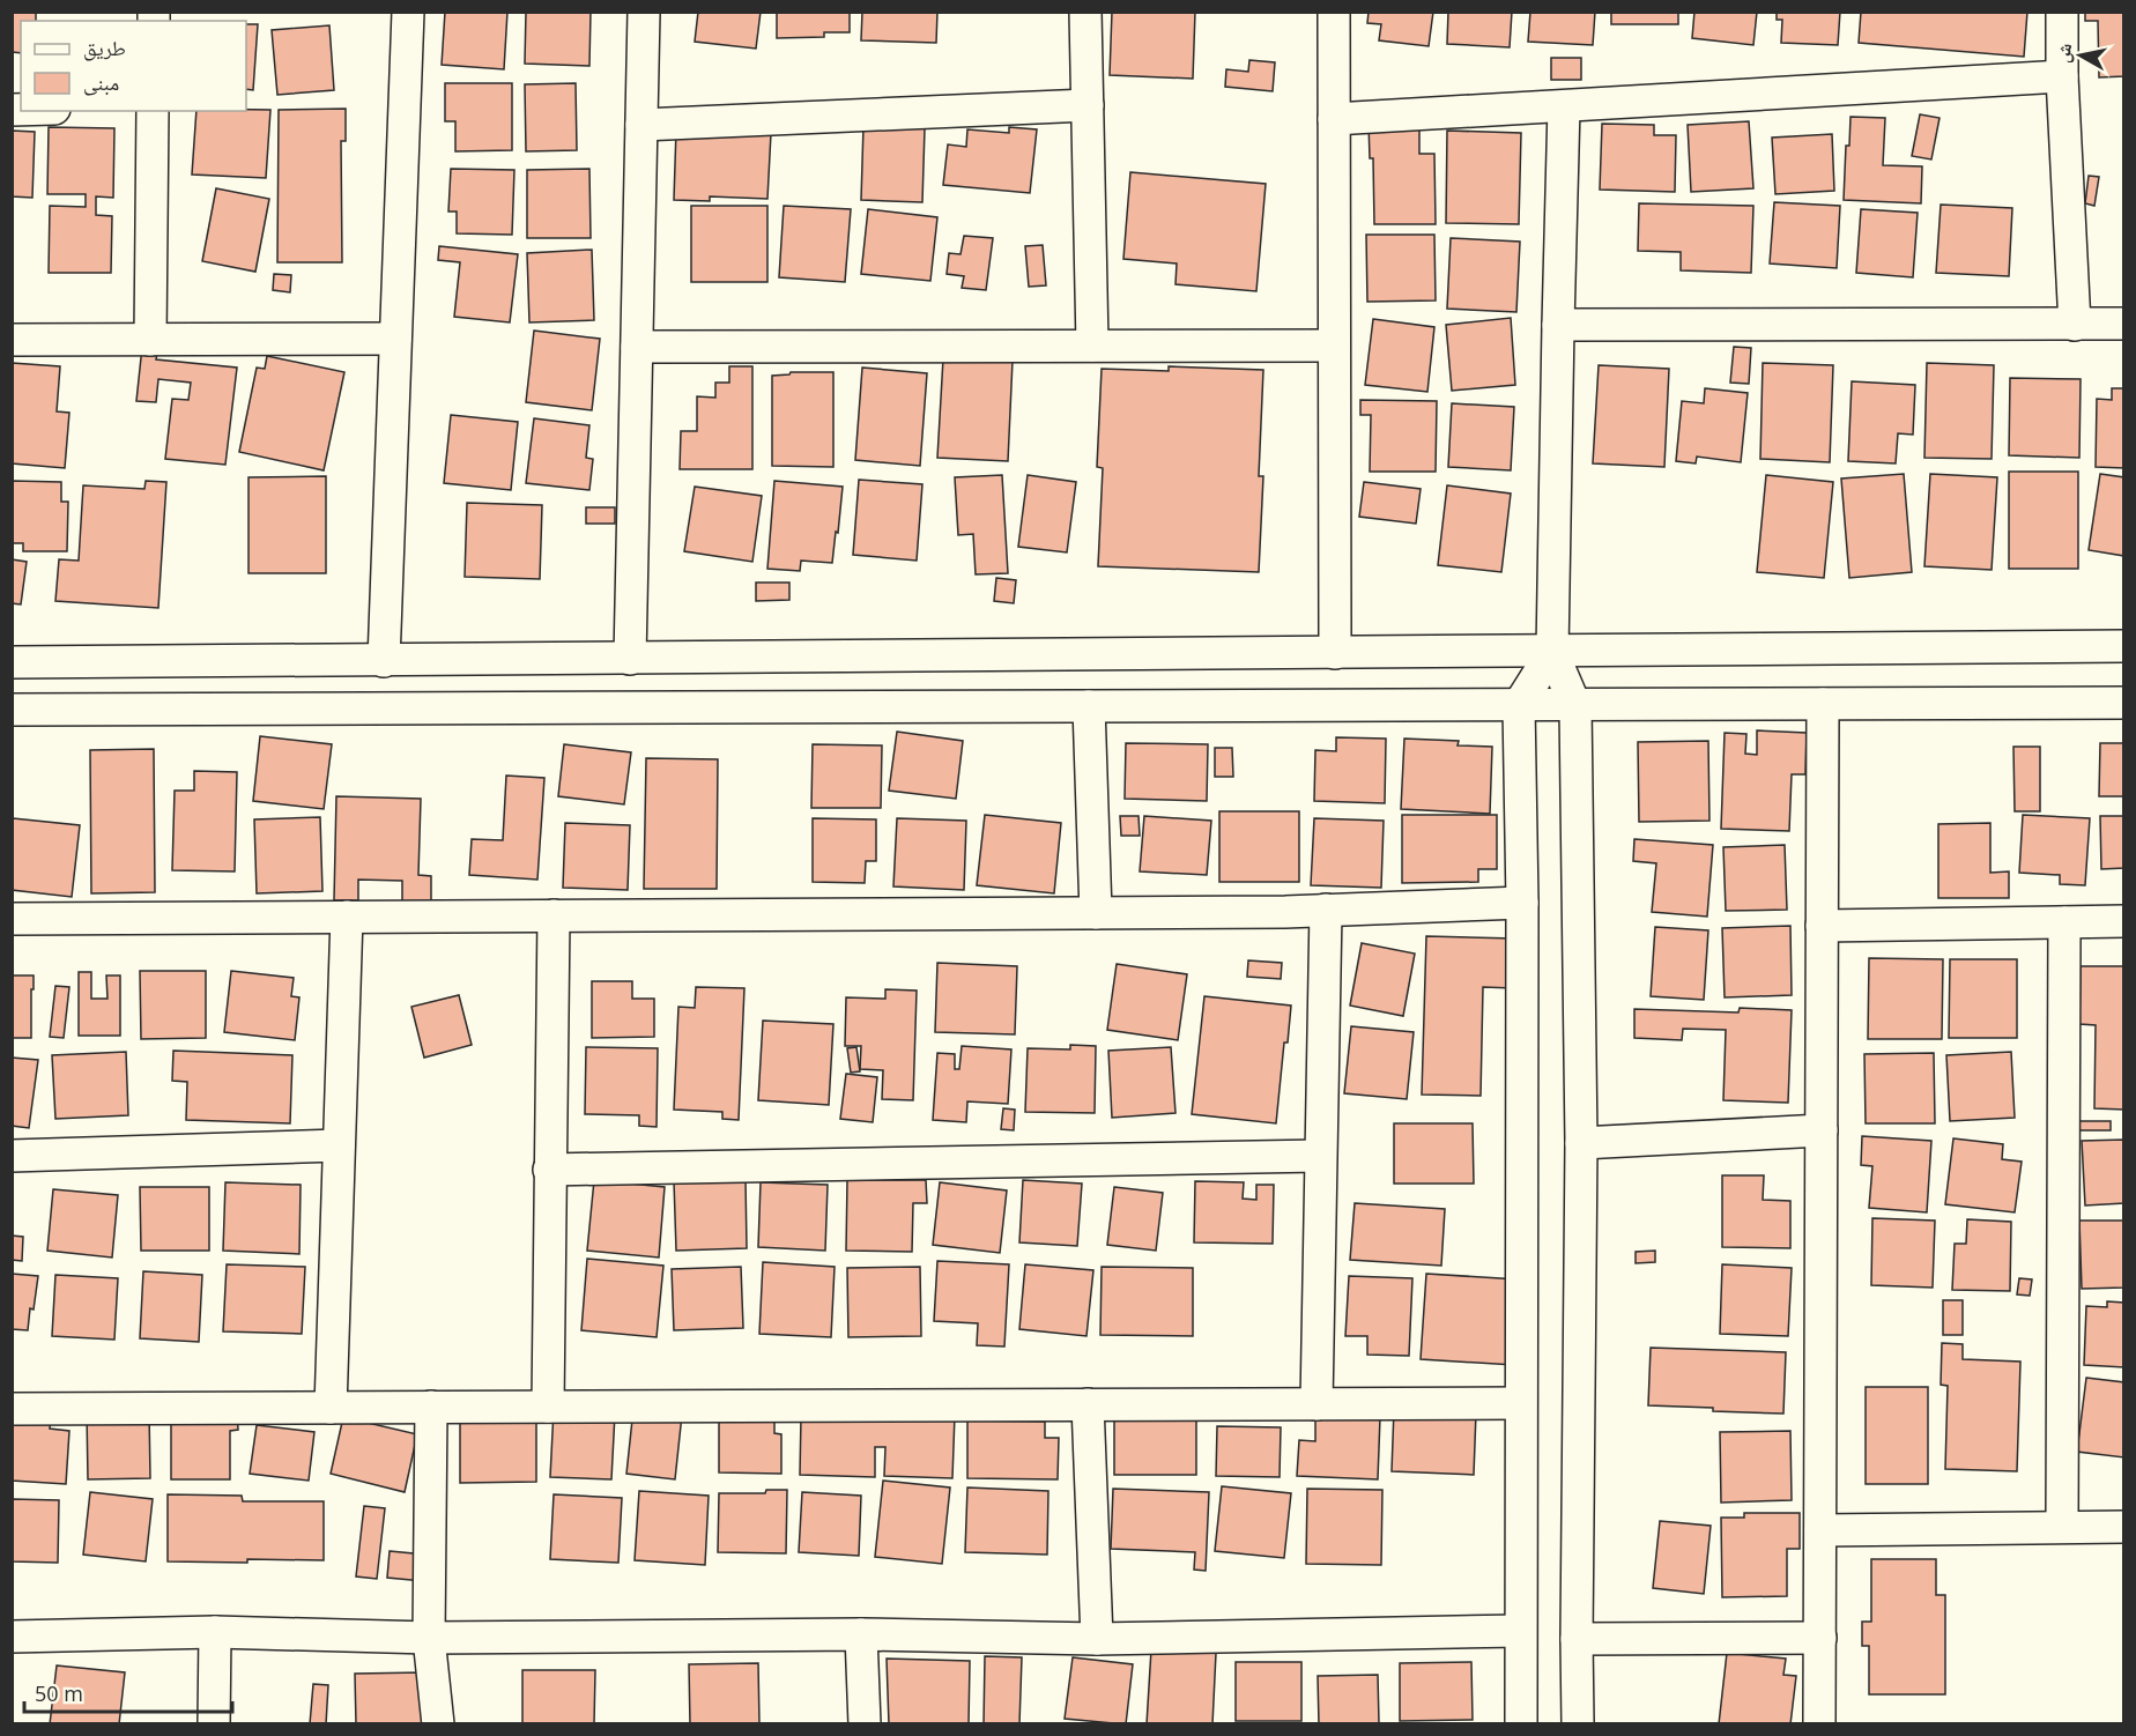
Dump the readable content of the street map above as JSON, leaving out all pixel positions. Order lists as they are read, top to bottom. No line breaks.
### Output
{"legend":["طريق","مبنى"],"scale_bar":"50 m","north":"left"}
